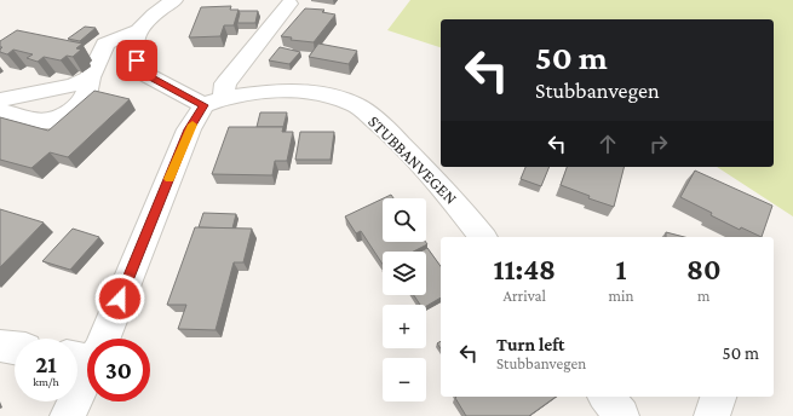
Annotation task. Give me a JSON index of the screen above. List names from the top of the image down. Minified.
{"streets":{"street":["STUBBANVEGEN"]},"page":{"turn":["50 m","Stubbanvegen"],"map_buttons":["+","−"],"eta":["11:48","Arrival","1","min","80","m"],"list":[{"name":"Turn left","note":"Stubbanvegen","value":"50 m"}],"speed":"21 km/h","limit":"30"}}
